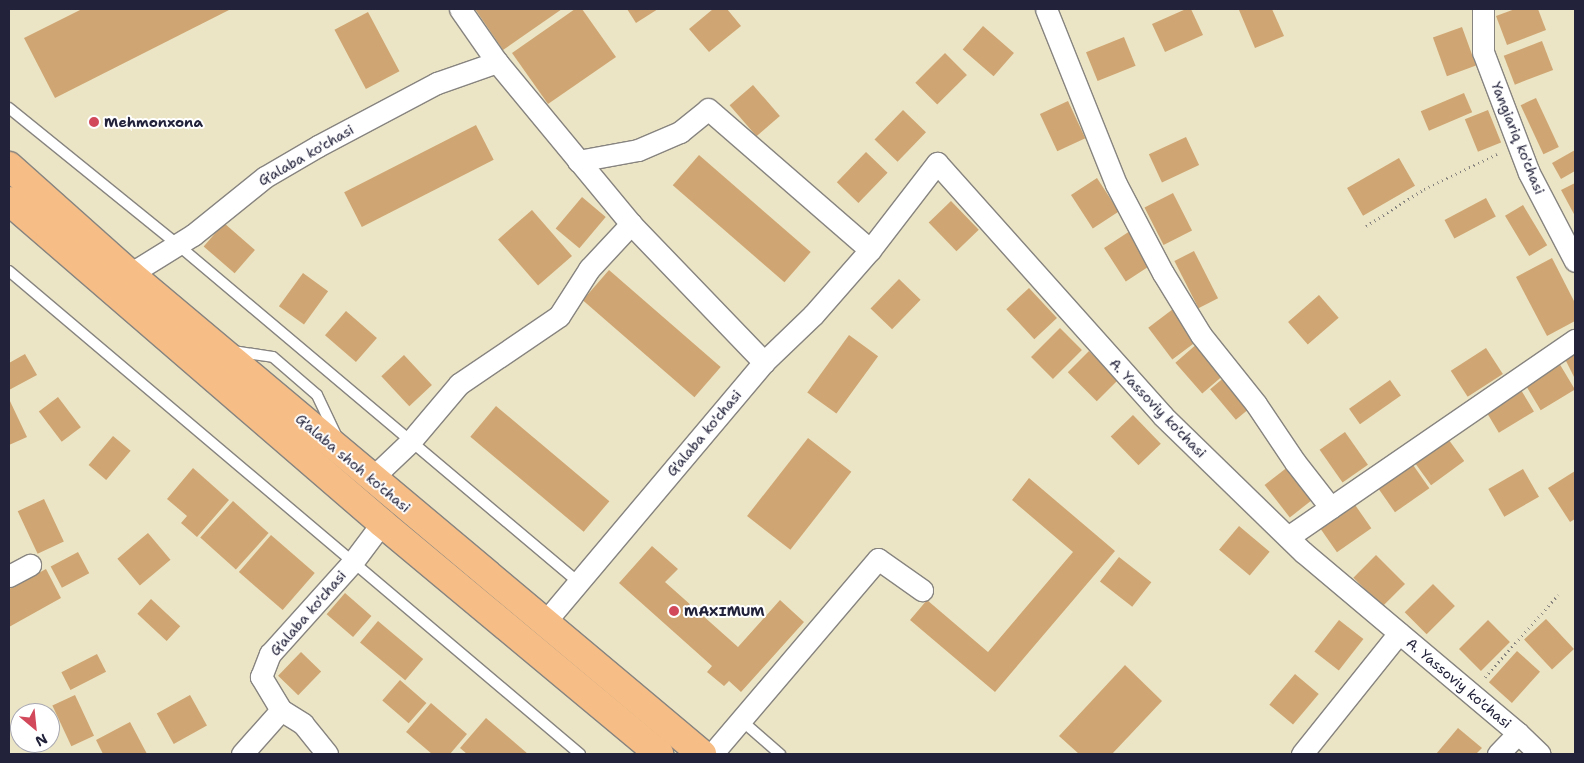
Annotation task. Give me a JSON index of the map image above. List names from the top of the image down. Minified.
{"streets":{"main road":["G'alaba shoh ko'chasi"],"street":["Yangiariq ko'chasi","G'alaba ko'chasi","A. Yassoviy ko'chasi"]},"crossings":[["G'alaba ko'chasi","A. Yassoviy ko'chasi"],["G'alaba ko'chasi","G'alaba shoh ko'chasi"]],"places":["Mehmonxona","MAXIMUM"],"north":"bottom right"}
